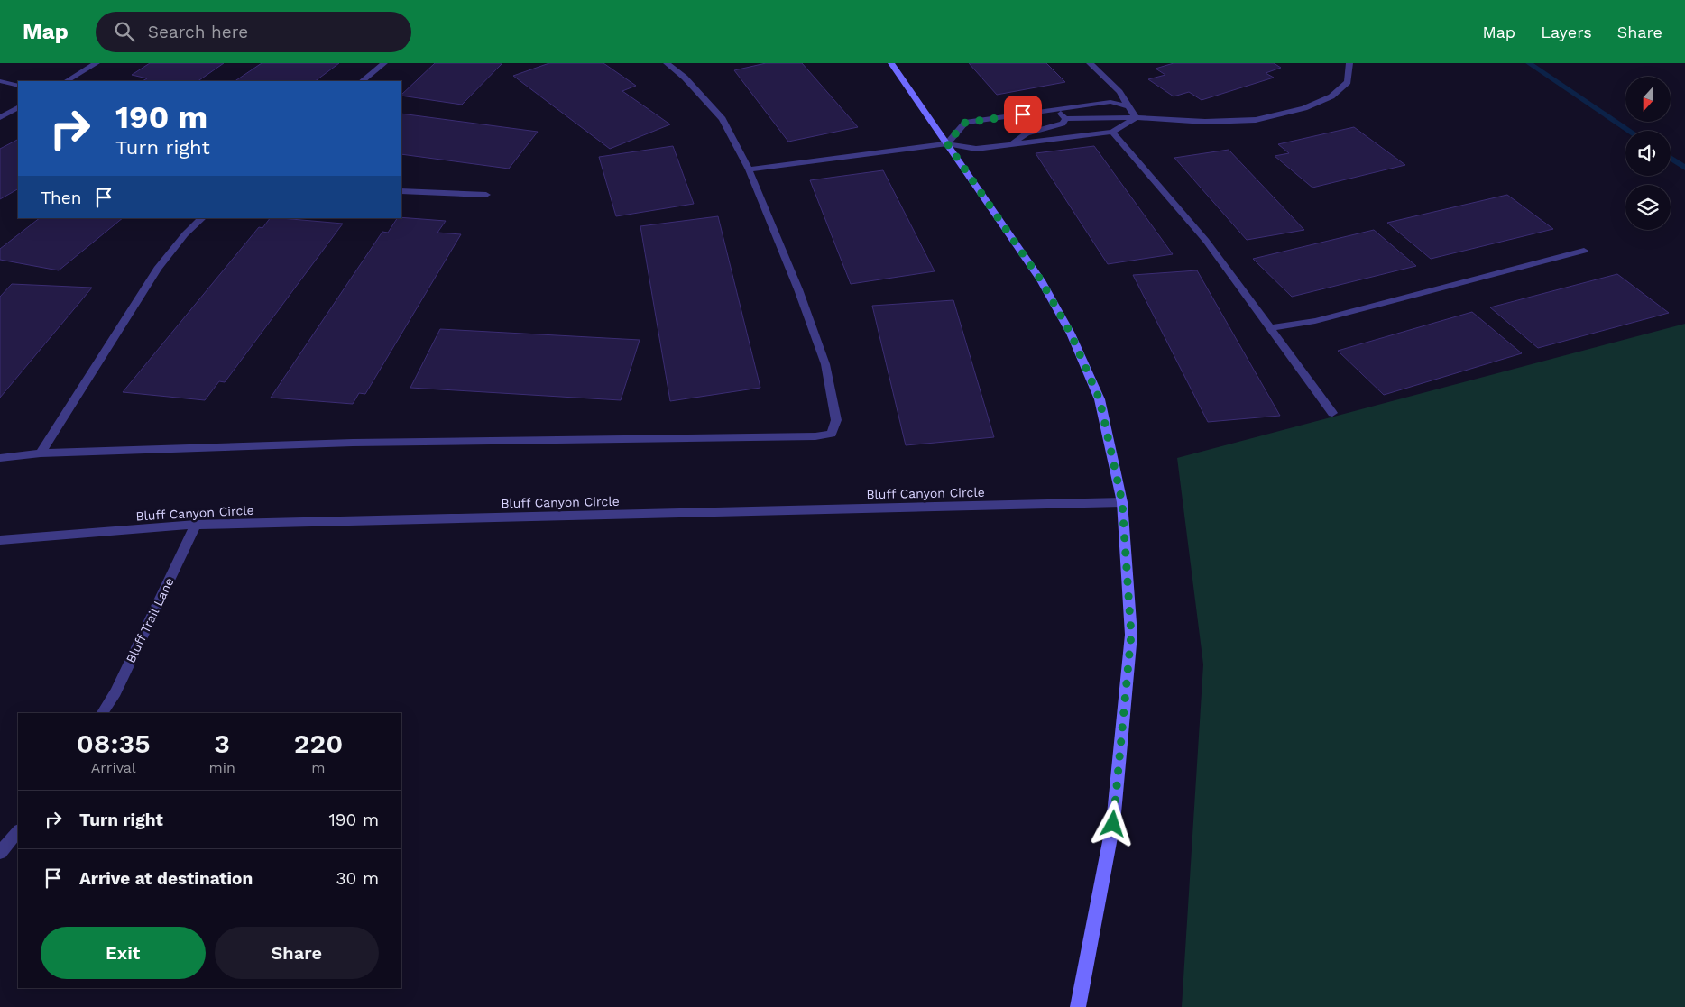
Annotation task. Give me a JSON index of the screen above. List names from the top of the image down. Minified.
{"streets":{"street":["Bluff Canyon Circle","Bluff Trail Lane"]},"crossings":[["Bluff Canyon Circle","Bluff Trail Lane"]],"north":"bottom","page":{"header":"Map","search":"Search here","nav":["Map","Layers","Share"],"turn":["190 m","Turn right"],"then":"Then","eta":["08:35","Arrival","3","min","220","m"],"list":[{"name":"Turn right","value":"190 m"},{"name":"Arrive at destination","value":"30 m"}],"buttons":["Exit","Share"]}}
